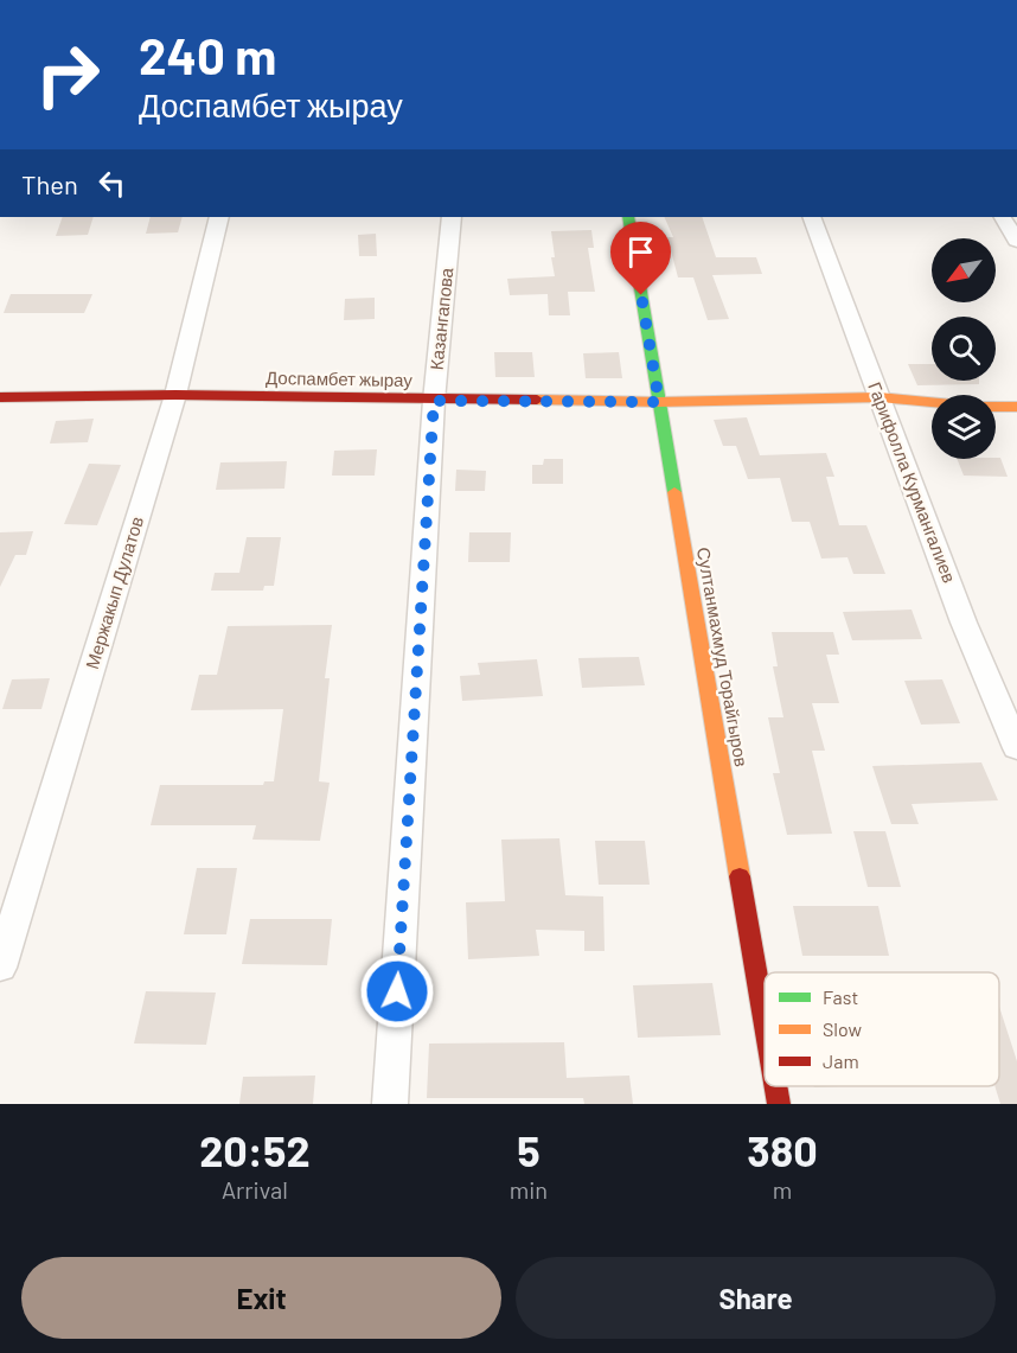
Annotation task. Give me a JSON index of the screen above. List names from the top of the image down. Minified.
{"streets":{"street":["Казангапова","Доспамбет жырау","Гарифолла Курмангалиев","Мержакып Дулатов","Султанмахмуд Торайгыров"]},"crossings":[["Казангапова","Доспамбет жырау"],["Доспамбет жырау","Гарифолла Курмангалиев"],["Доспамбет жырау","Мержакып Дулатов"],["Доспамбет жырау","Султанмахмуд Торайгыров"]],"legend":["Fast","Slow","Jam"],"north":"bottom left","page":{"turn":["240 m","Доспамбет жырау"],"then":"Then","eta":["20:52","Arrival","5","min","380","m"],"buttons":["Exit","Share"]}}
